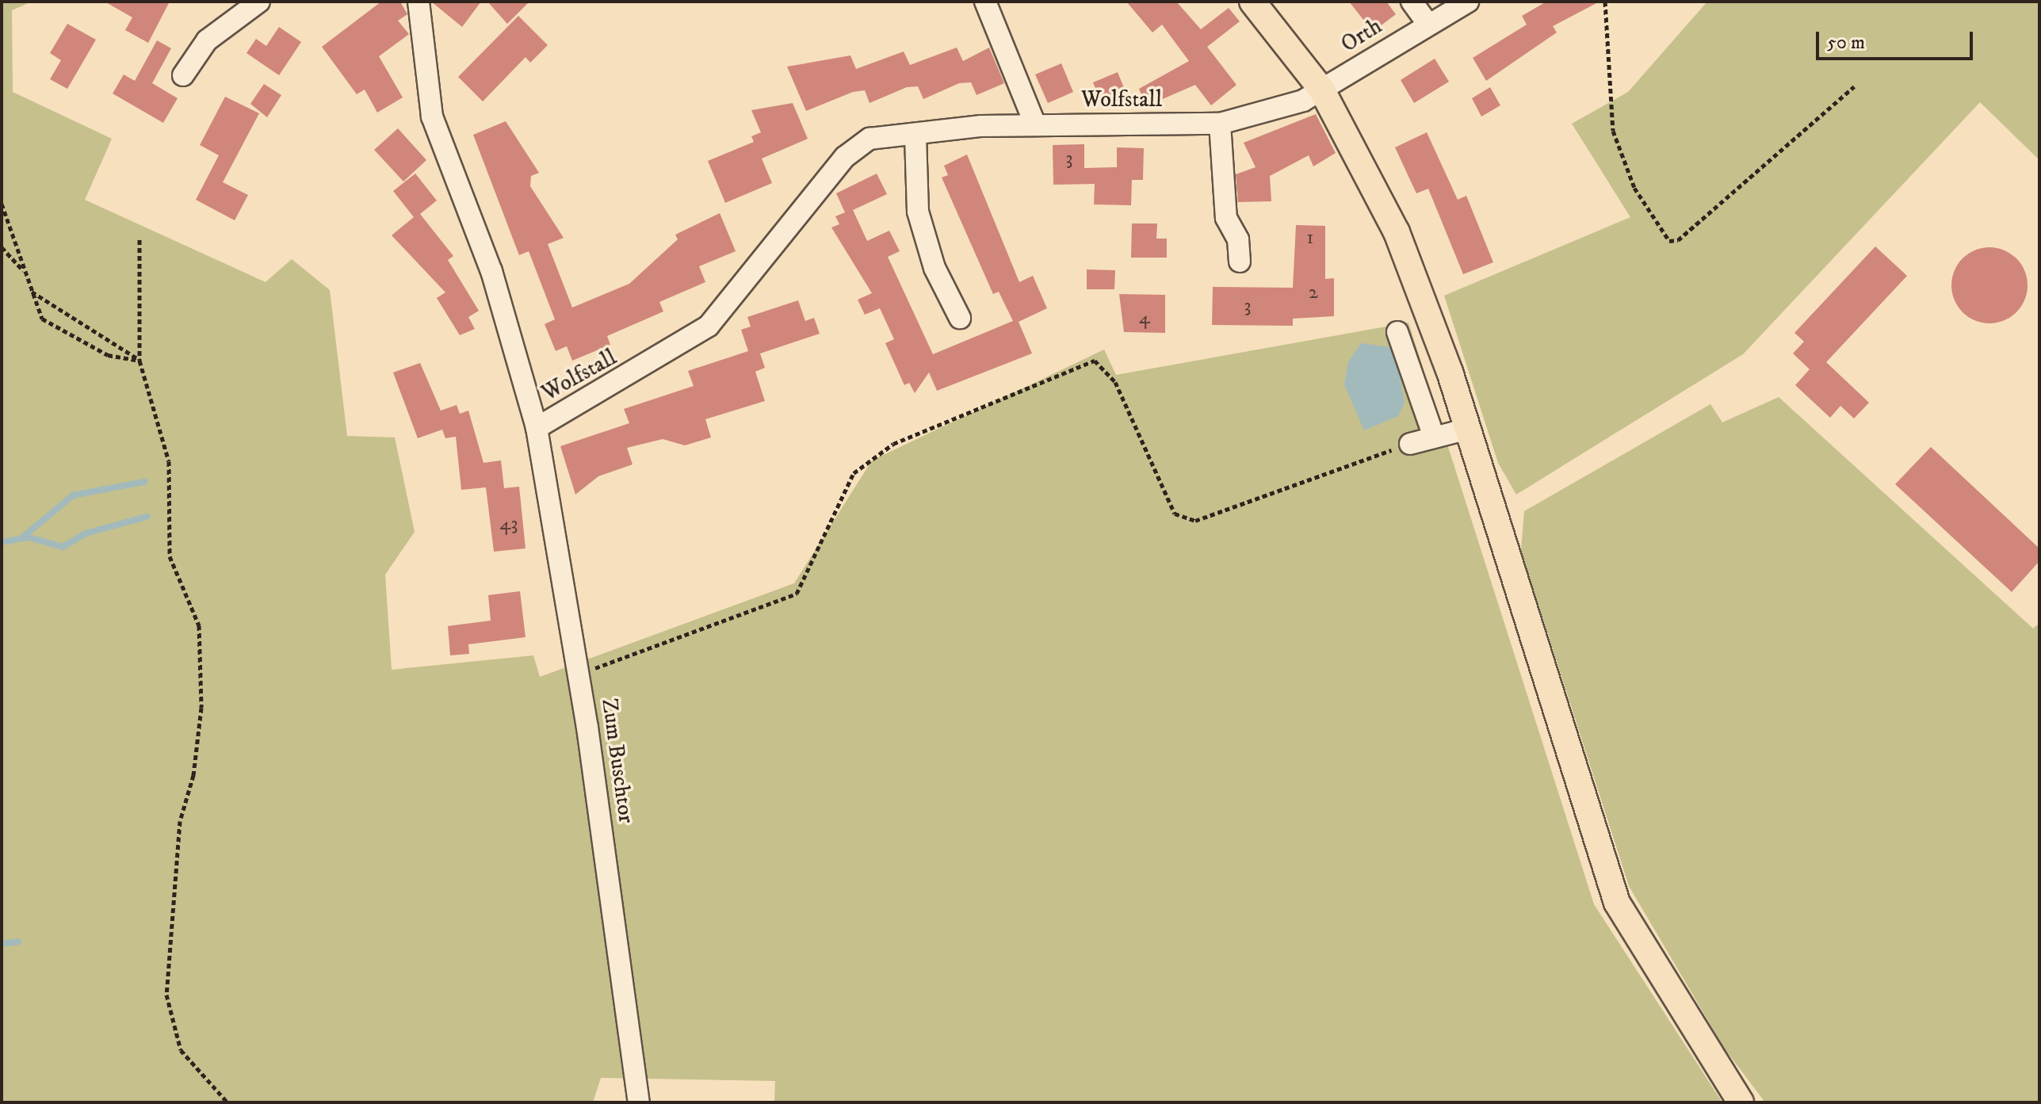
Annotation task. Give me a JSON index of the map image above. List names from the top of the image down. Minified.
{"streets":{"street":["Orth","Wolfstall","Zum Buschtor"]},"crossings":[["Orth","Wolfstall"],["Wolfstall","Zum Buschtor"]],"house_numbers":["3","1","2","3","4","43"],"scale_bar":"50 m"}
